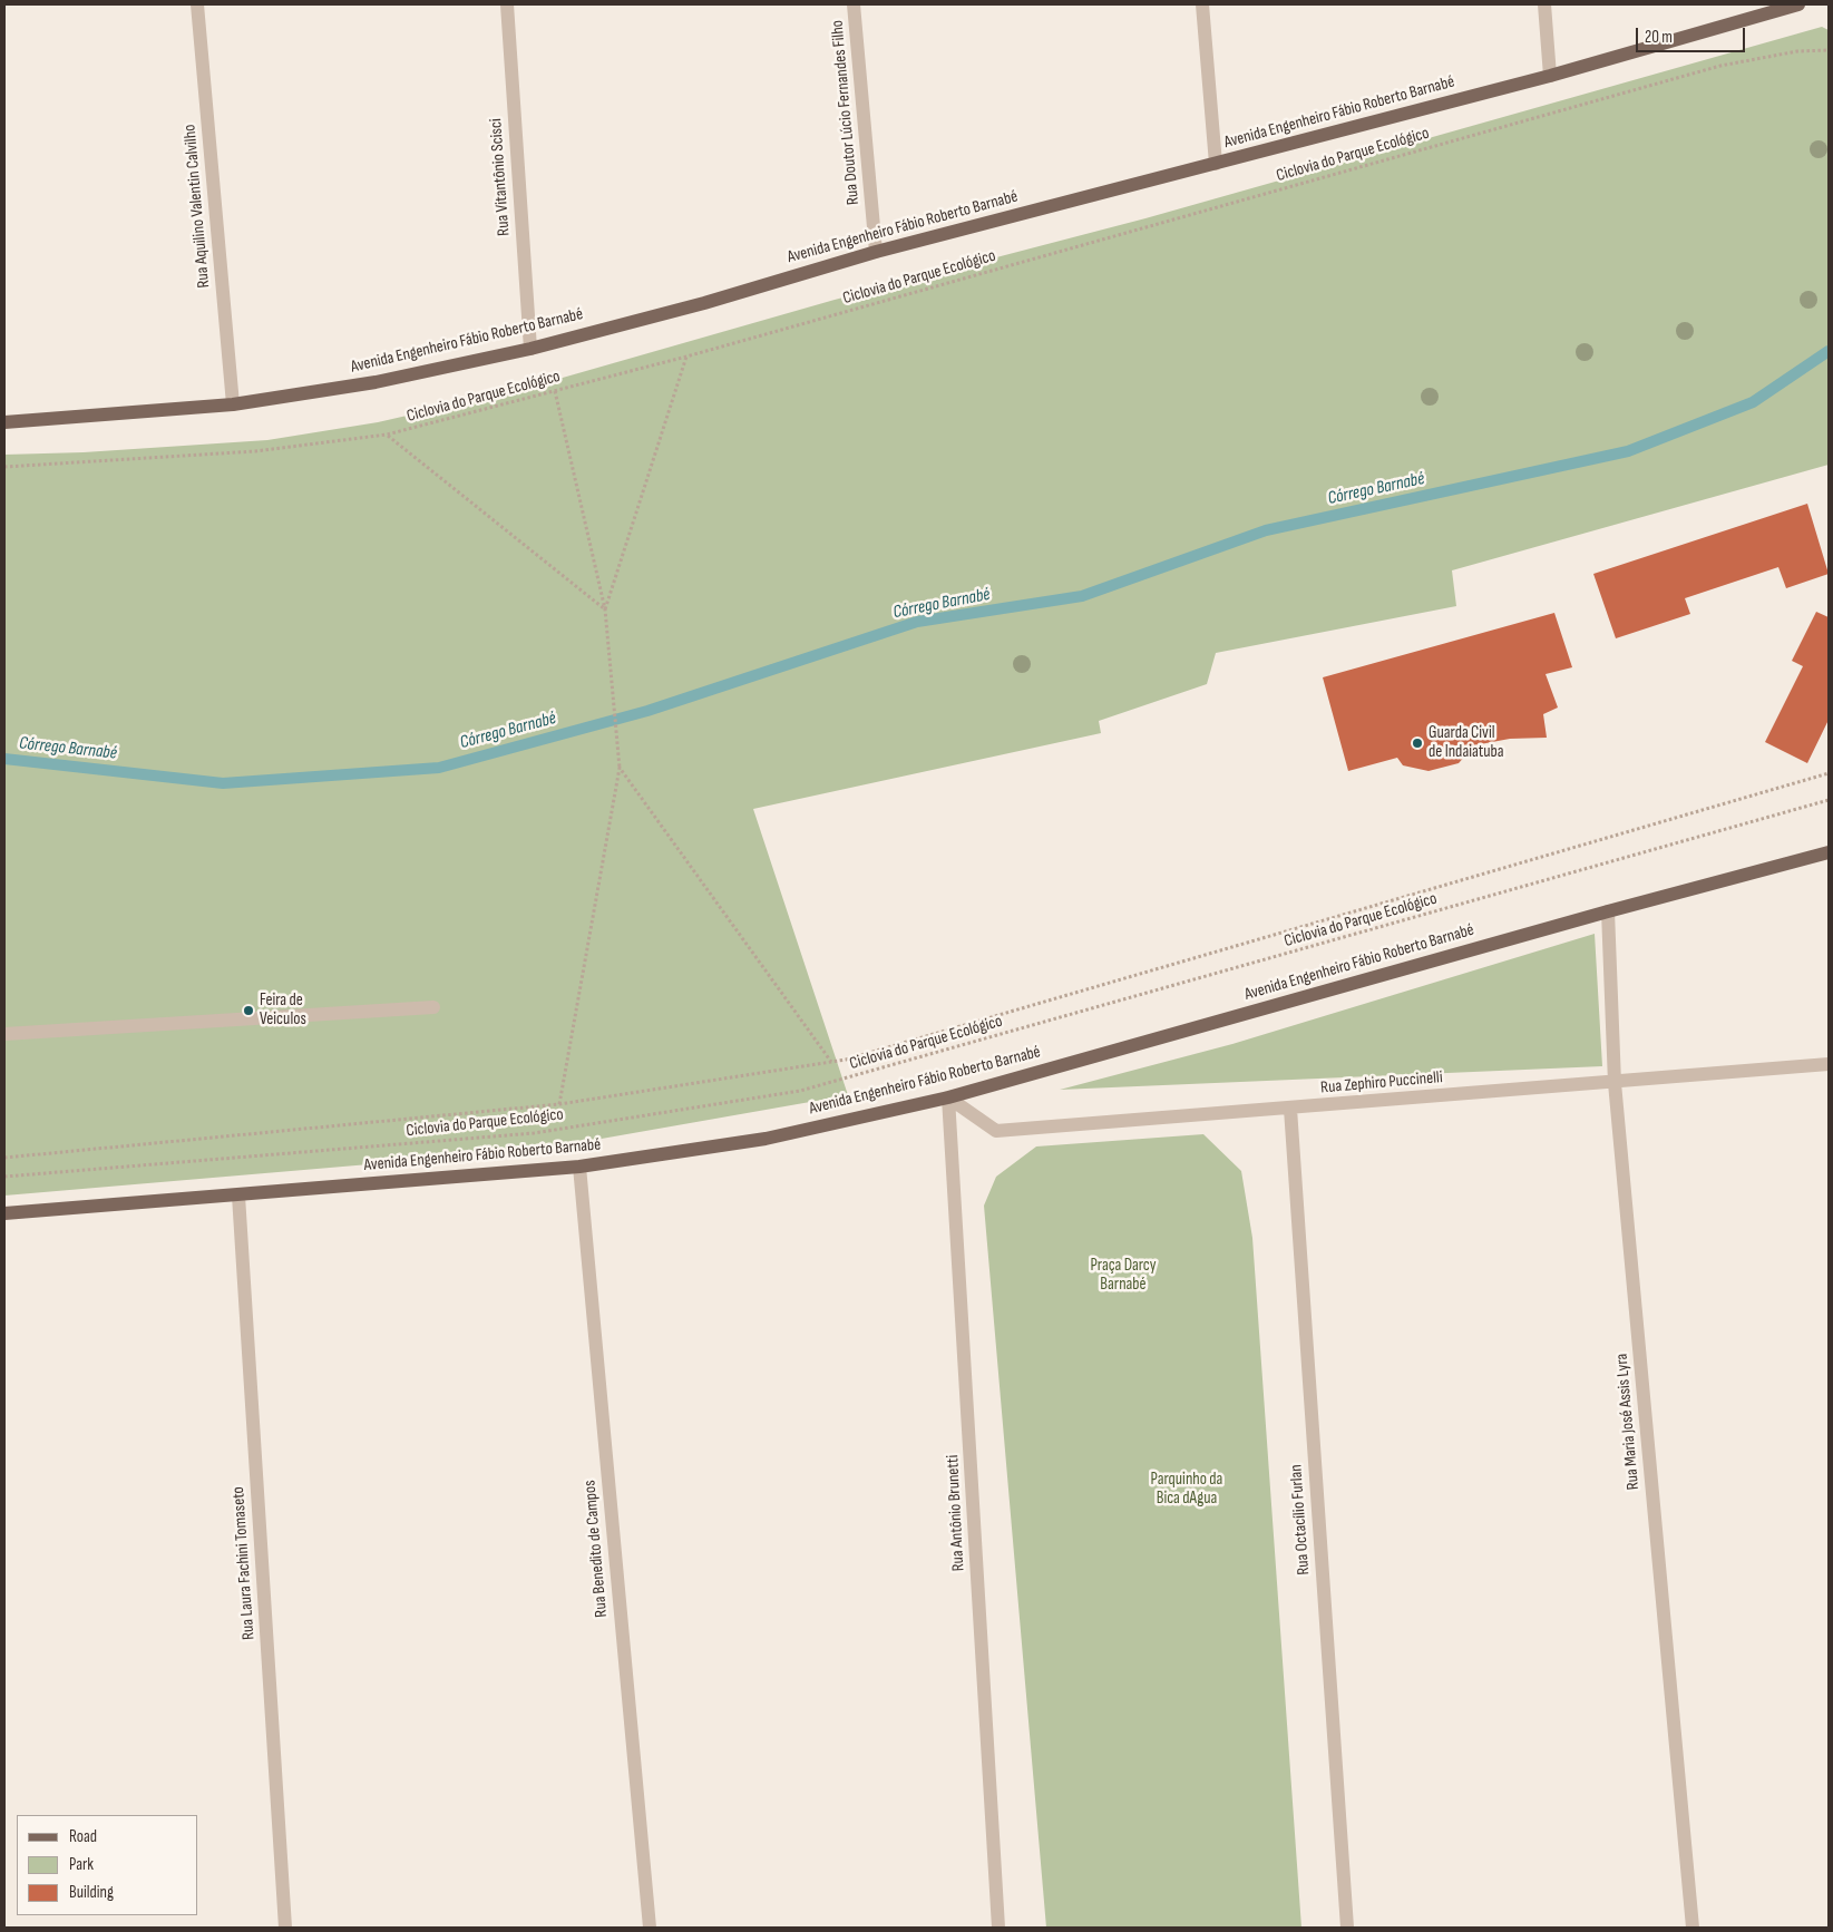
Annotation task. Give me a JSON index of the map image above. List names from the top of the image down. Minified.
{"streets":{"main road":["Avenida Engenheiro Fábio Roberto Barnabé"],"street":["Rua Doutor Lúcio Fernandes Filho","Rua Vitantônio Scisci","Rua Aquilino Valentin Calvilho","Rua Zephiro Puccinelli","Rua Maria José Assis Lyra","Rua Antônio Brunetti","Rua Octacílio Furlan","Rua Benedito de Campos","Rua Laura Fachini Tomaseto"],"path":["Ciclovia do Parque Ecológico"]},"crossings":[["Rua Doutor Lúcio Fernandes Filho","Avenida Engenheiro Fábio Roberto Barnabé"],["Avenida Engenheiro Fábio Roberto Barnabé","Rua Vitantônio Scisci"],["Avenida Engenheiro Fábio Roberto Barnabé","Rua Aquilino Valentin Calvilho"],["Avenida Engenheiro Fábio Roberto Barnabé","Rua Zephiro Puccinelli"],["Avenida Engenheiro Fábio Roberto Barnabé","Rua Maria José Assis Lyra"],["Avenida Engenheiro Fábio Roberto Barnabé","Rua Antônio Brunetti"],["Avenida Engenheiro Fábio Roberto Barnabé","Rua Benedito de Campos"],["Avenida Engenheiro Fábio Roberto Barnabé","Rua Laura Fachini Tomaseto"],["Rua Zephiro Puccinelli","Rua Maria José Assis Lyra"],["Rua Zephiro Puccinelli","Rua Antônio Brunetti"],["Rua Zephiro Puccinelli","Rua Octacílio Furlan"]],"water":["Córrego Barnabé"],"parks":["Praça Darcy Barnabé","Parquinho da Bica dAgua"],"places":["Guarda Civil de Indaiatuba","Feira de Veiculos"],"legend":["Road","Park","Building"],"scale_bar":"20 m"}
